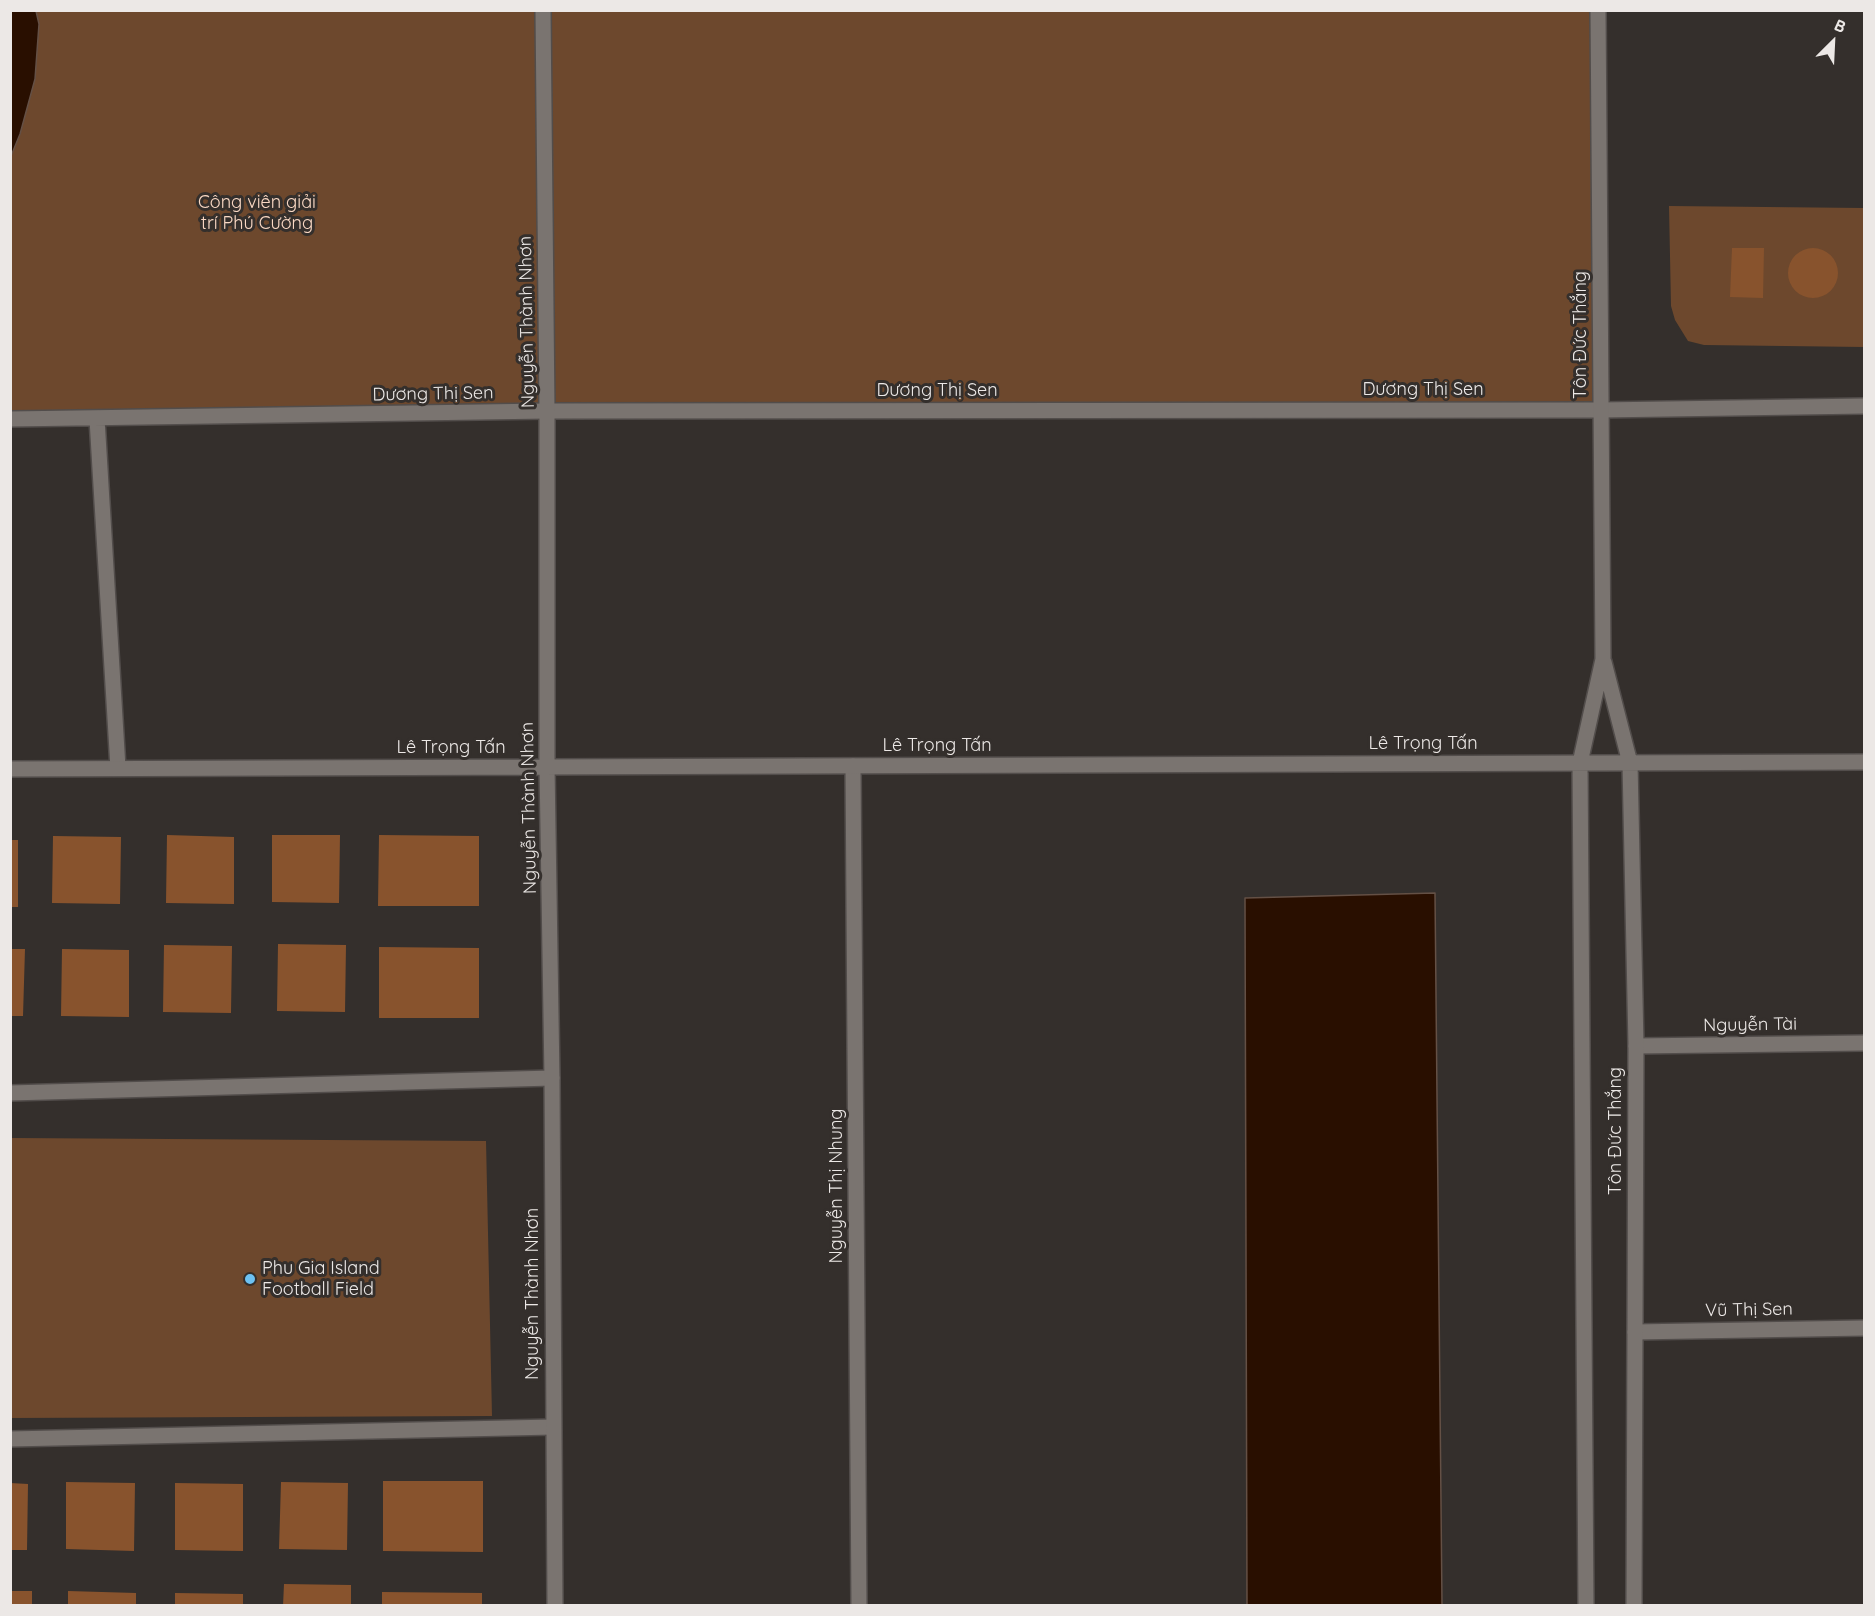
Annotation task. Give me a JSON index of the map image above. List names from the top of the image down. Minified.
{"streets":{"street":["Nguyễn Thành Nhơn","Tôn Đức Thắng","Dương Thị Sen","Lê Trọng Tấn","Nguyễn Tài","Nguyễn Thị Nhung","Vũ Thị Sen"]},"crossings":[["Nguyễn Thành Nhơn","Dương Thị Sen"],["Nguyễn Thành Nhơn","Lê Trọng Tấn"],["Tôn Đức Thắng","Dương Thị Sen"],["Tôn Đức Thắng","Lê Trọng Tấn"],["Tôn Đức Thắng","Nguyễn Tài"],["Tôn Đức Thắng","Vũ Thị Sen"],["Lê Trọng Tấn","Nguyễn Thị Nhung"]],"parks":["Công viên giải trí Phú Cường"],"places":["Phu Gia Island Football Field"],"north":"top right"}
